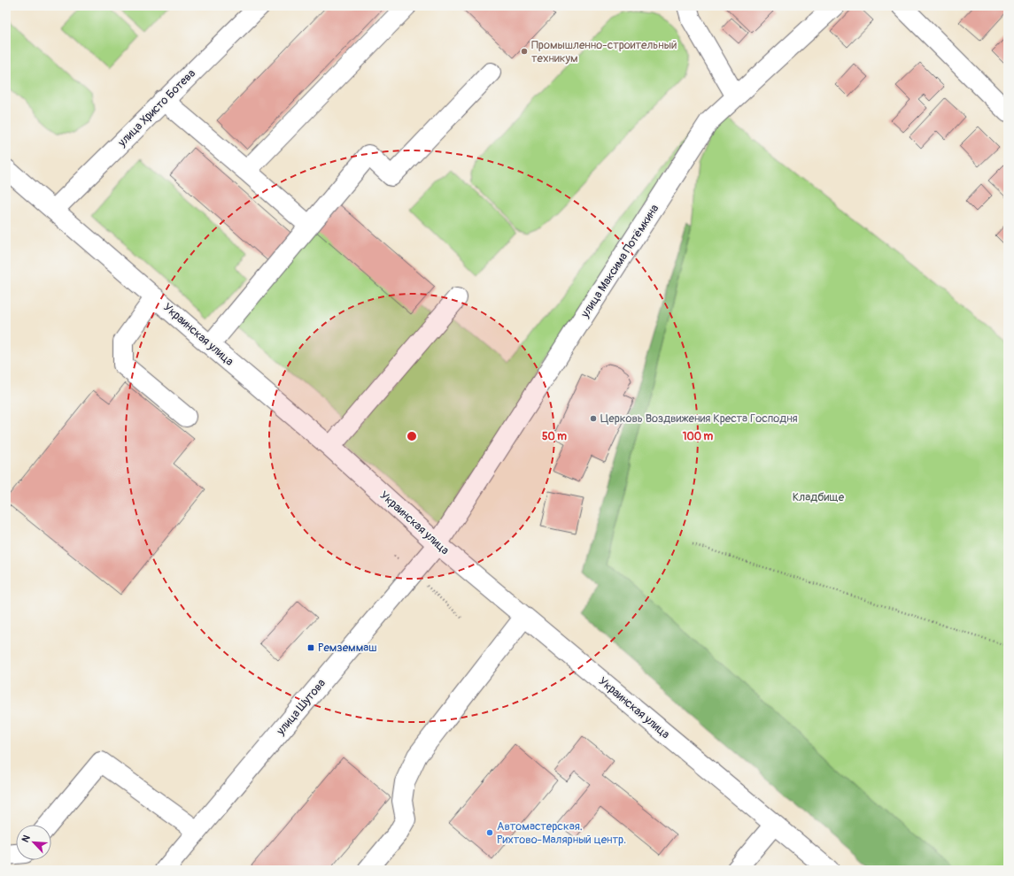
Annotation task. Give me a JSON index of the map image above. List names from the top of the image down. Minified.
{"streets":{"street":["улица Христо Ботева","улица Максима Потёмкина","Украинская улица","улица Шутова"]},"crossings":[["улица Христо Ботева","Украинская улица"],["улица Максима Потёмкина","Украинская улица"],["улица Максима Потёмкина","улица Шутова"],["Украинская улица","улица Шутова"]],"parks":["Кладбище"],"places":{"other":["Промышленно-строительный техникум","Церковь Воздвижения Креста Господня","Автомастерская. Рихтово-Малярный центр."],"transit":["Ремземмаш"]},"north":"top left","rings":["50 m","100 m"]}
